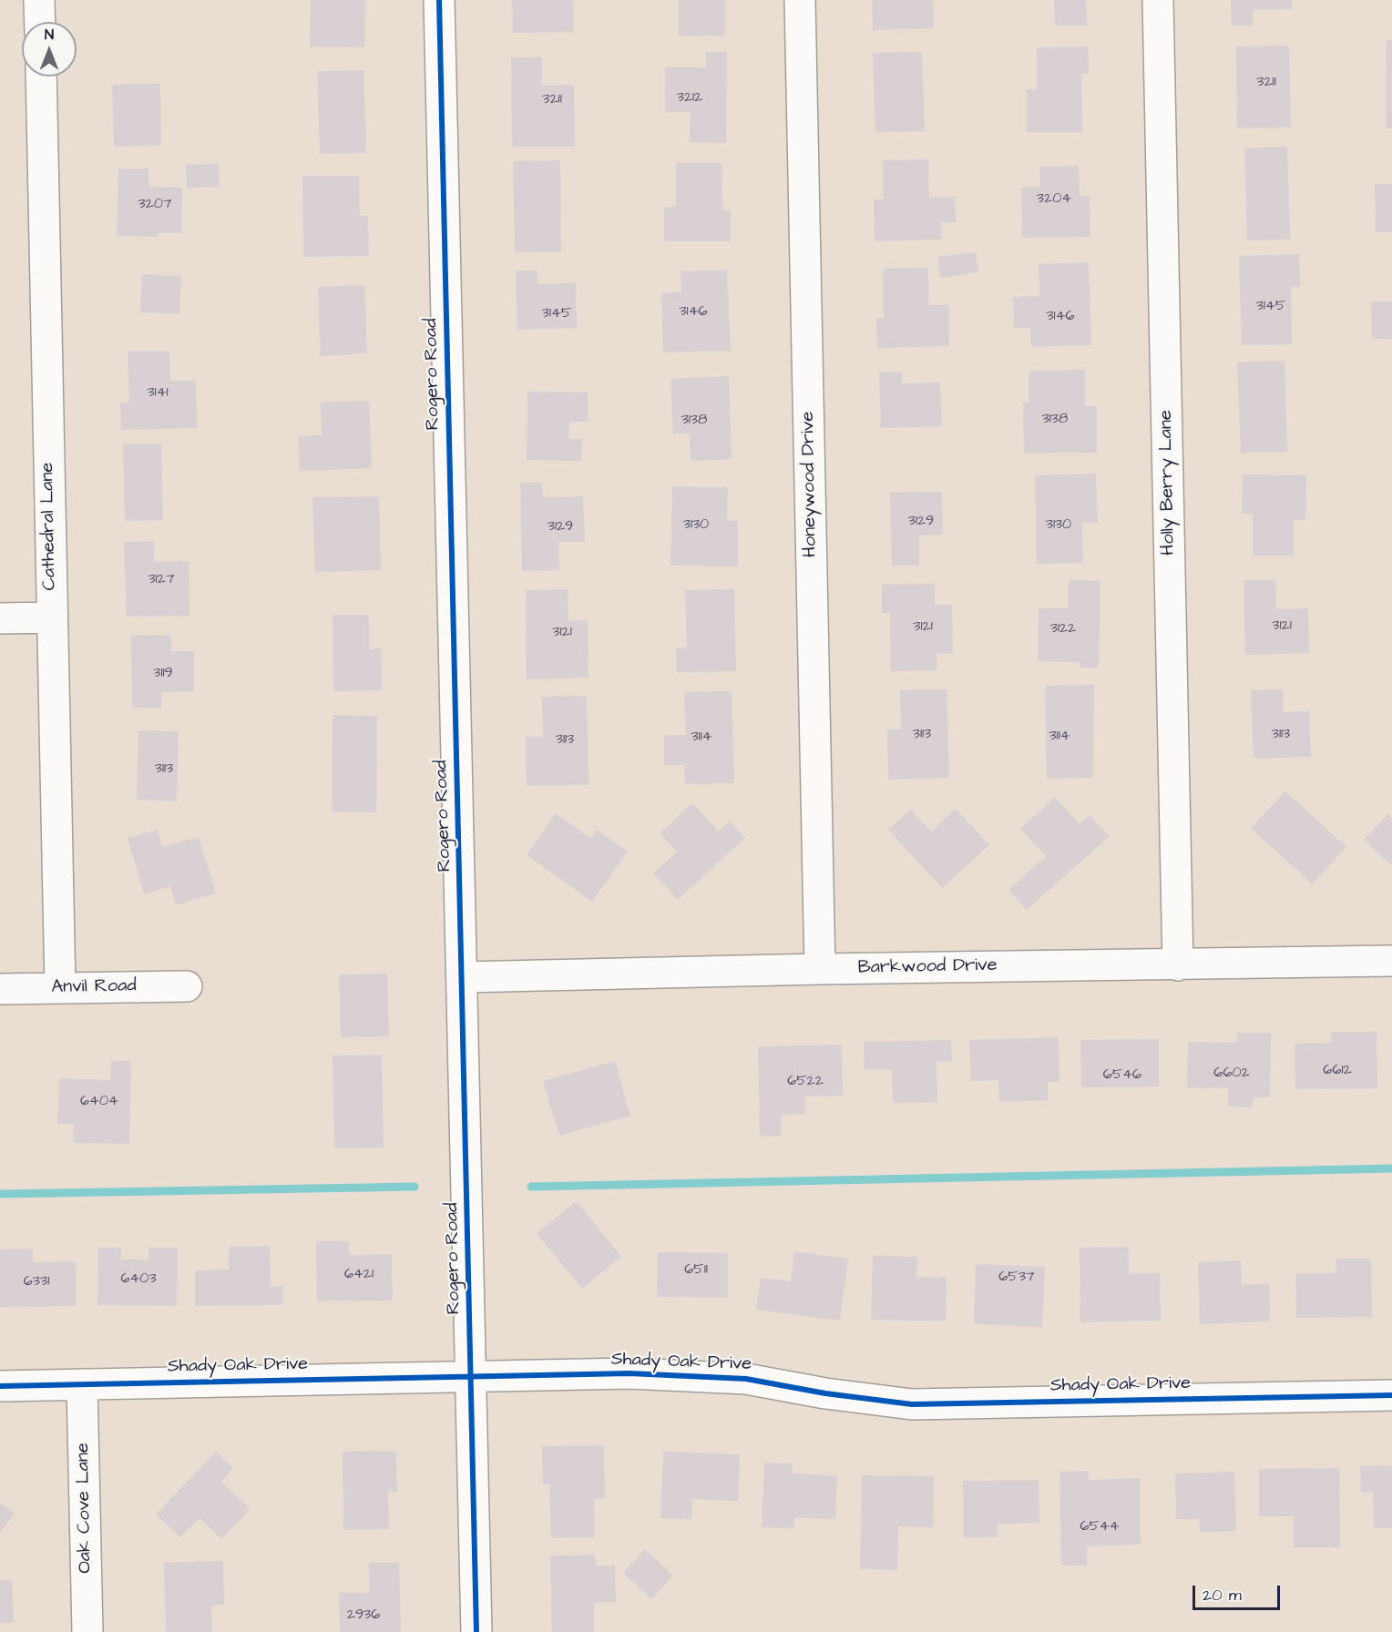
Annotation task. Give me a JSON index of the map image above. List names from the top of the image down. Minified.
{"streets":{"street":["Rogero Road","Holly Berry Lane","Honeywood Drive","Cathedral Lane","Barkwood Drive","Anvil Road","Shady Oak Drive","Oak Cove Lane"]},"crossings":[["Rogero Road","Barkwood Drive"],["Rogero Road","Shady Oak Drive"],["Holly Berry Lane","Barkwood Drive"],["Honeywood Drive","Barkwood Drive"],["Cathedral Lane","Anvil Road"],["Shady Oak Drive","Oak Cove Lane"]],"house_numbers":["3211","3212","3211","3204","3207","3145","3146","3145","3146","3141","3138","3138","3129","3130","3130","3129","3127","3121","3121","3122","3121","3119","3113","3113","3114","3114","3113","3113","6612","6602","6546","6522","6404","6511","6421","6537","6403","6331","6544","2936"],"scale_bar":"20 m","north":"top"}
